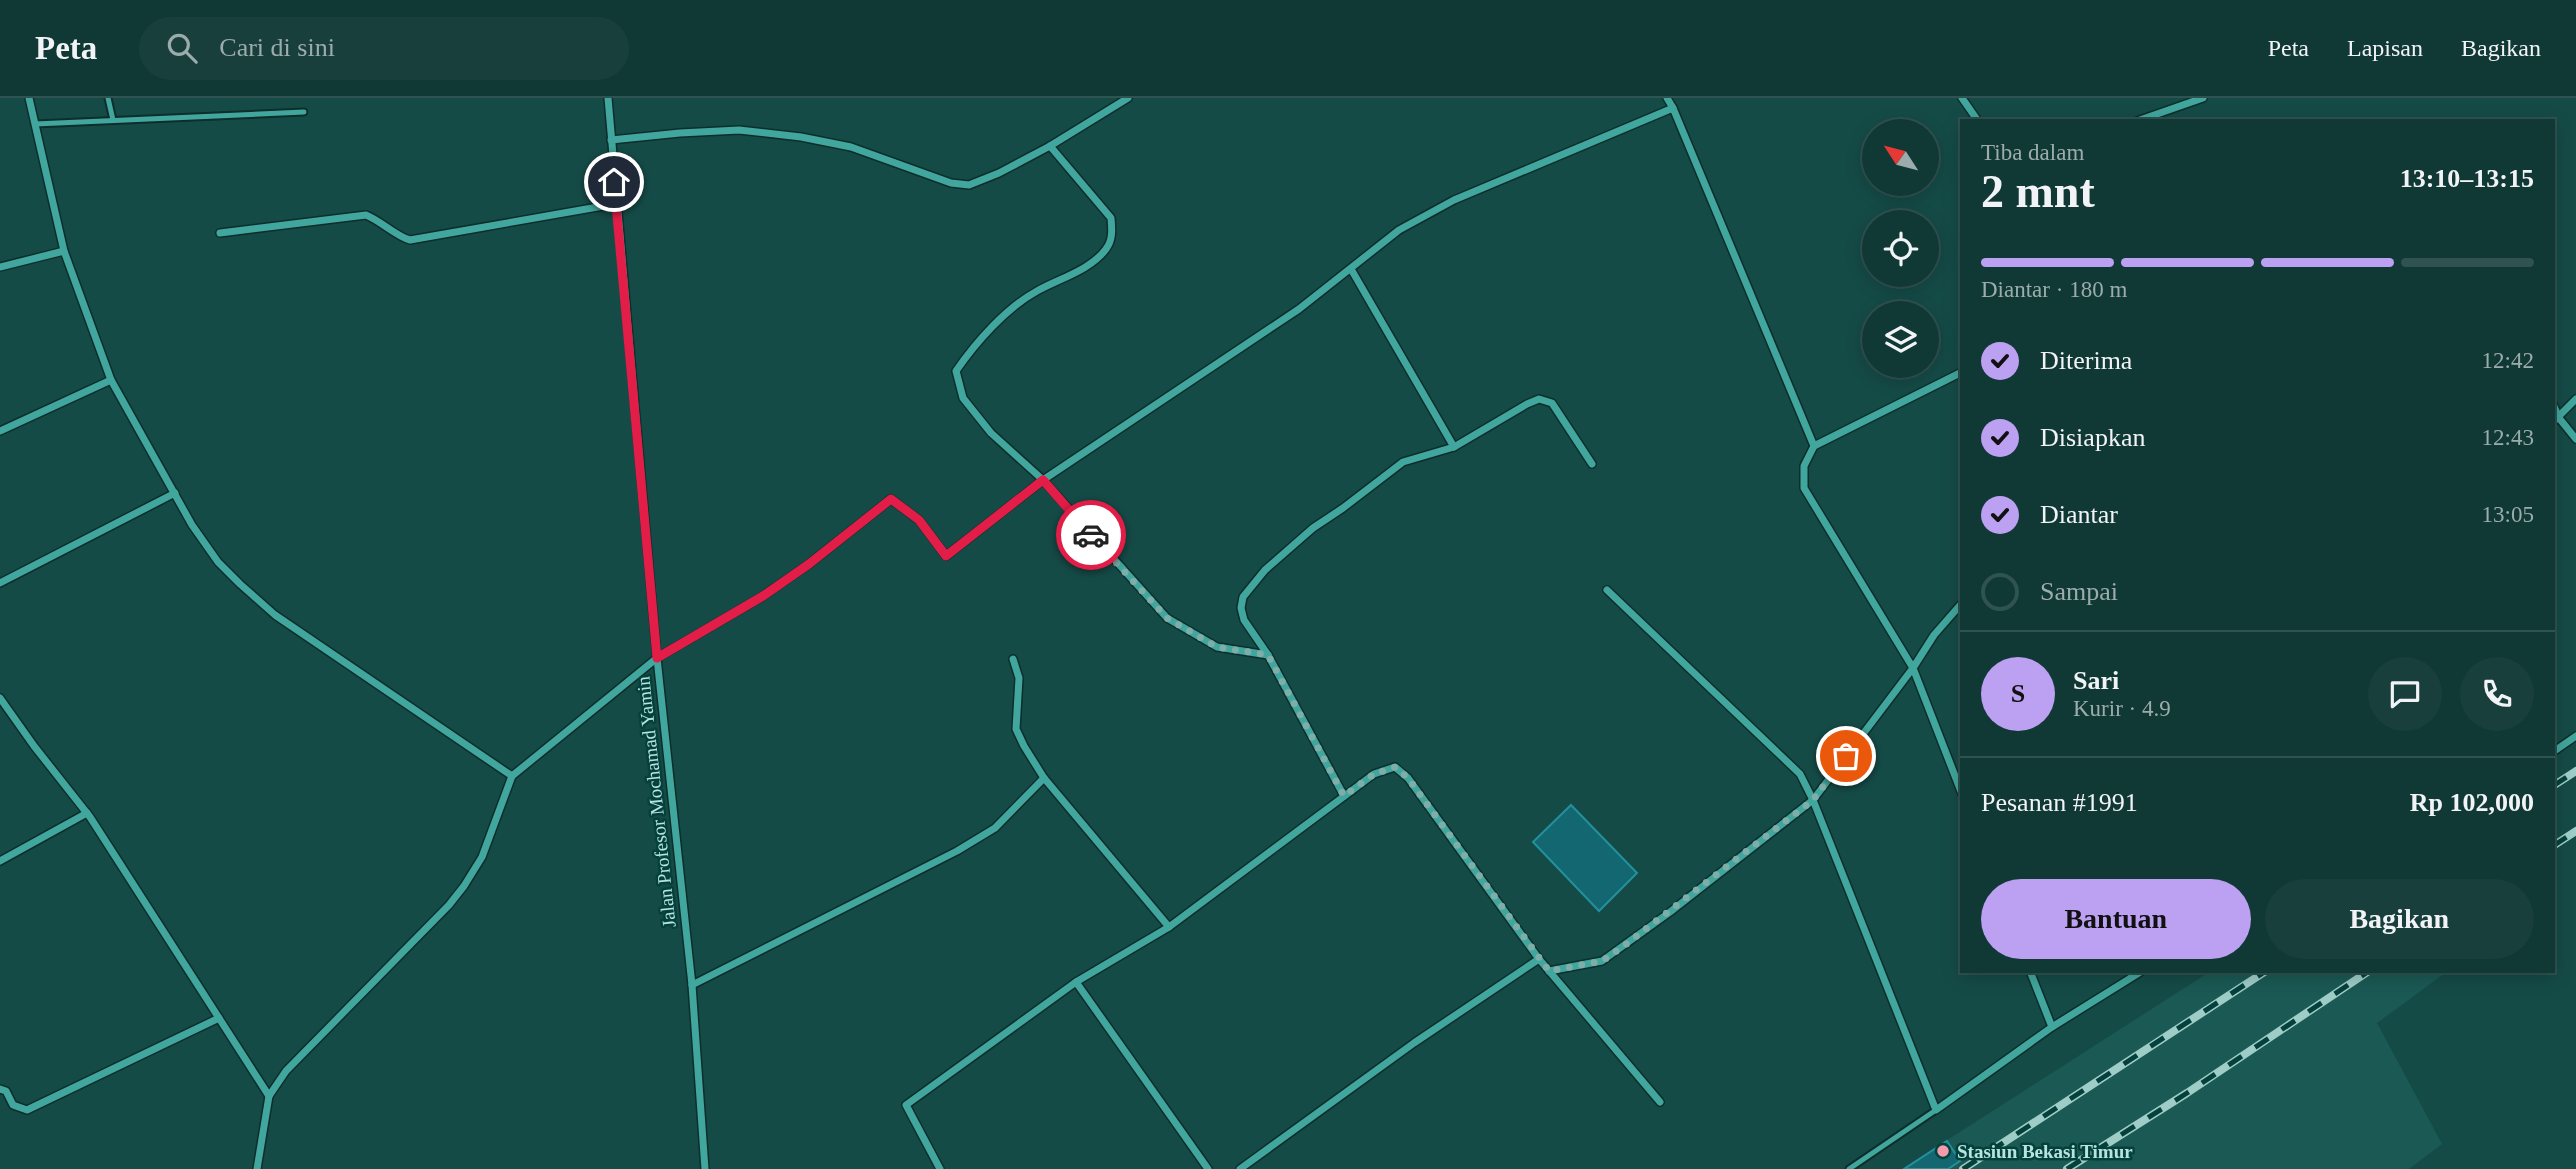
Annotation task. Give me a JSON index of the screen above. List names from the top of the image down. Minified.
{"streets":{"street":["Jalan Profesor Mochamad Yamin"]},"places":["Stasiun Bekasi Timur"],"north":"top left","page":{"header":"Peta","search":"Cari di sini","nav":["Peta","Lapisan","Bagikan"],"heading":["2 mnt","Tiba dalam","13:10–13:15"],"panel":["Sari","Kurir · 4.9","Pesanan #1991","Rp 102,000"],"bar":"Diantar · 180 m","list":[["Diterima","12:42"],["Disiapkan","12:43"],["Diantar","13:05"],"Sampai"],"round":"S","buttons":["Bantuan","Bagikan"]}}
